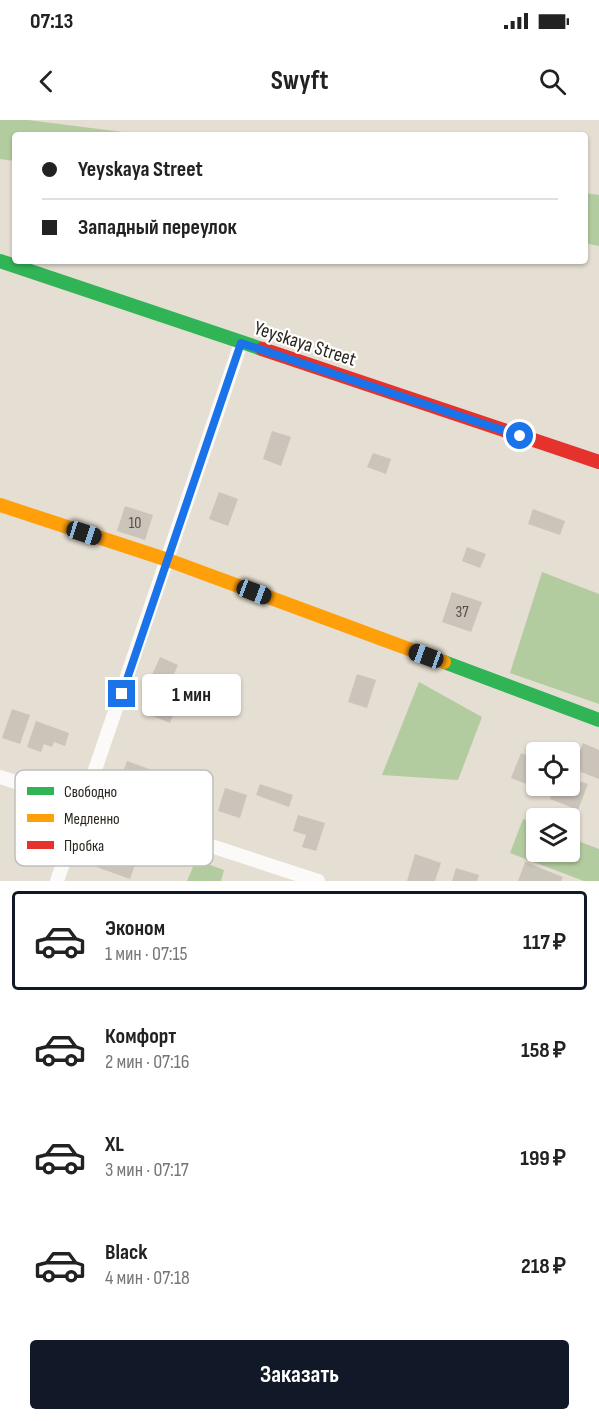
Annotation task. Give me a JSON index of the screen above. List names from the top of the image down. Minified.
{"streets":{"street":["Yeyskaya Street"]},"house_numbers":["10","37"],"legend":["Свободно","Медленно","Пробка"],"page":{"status":"07:13","header":"Swyft","banner":["Yeyskaya Street","Западный переулок"],"bubble":"1 мин","list":[{"name":"Эконом","note":"1 мин · 07:15","value":"117 ₽"},{"name":"Комфорт","note":"2 мин · 07:16","value":"158 ₽"},{"name":"XL","note":"3 мин · 07:17","value":"199 ₽"},{"name":"Black","note":"4 мин · 07:18","value":"218 ₽"}],"buttons":"Заказать"}}
